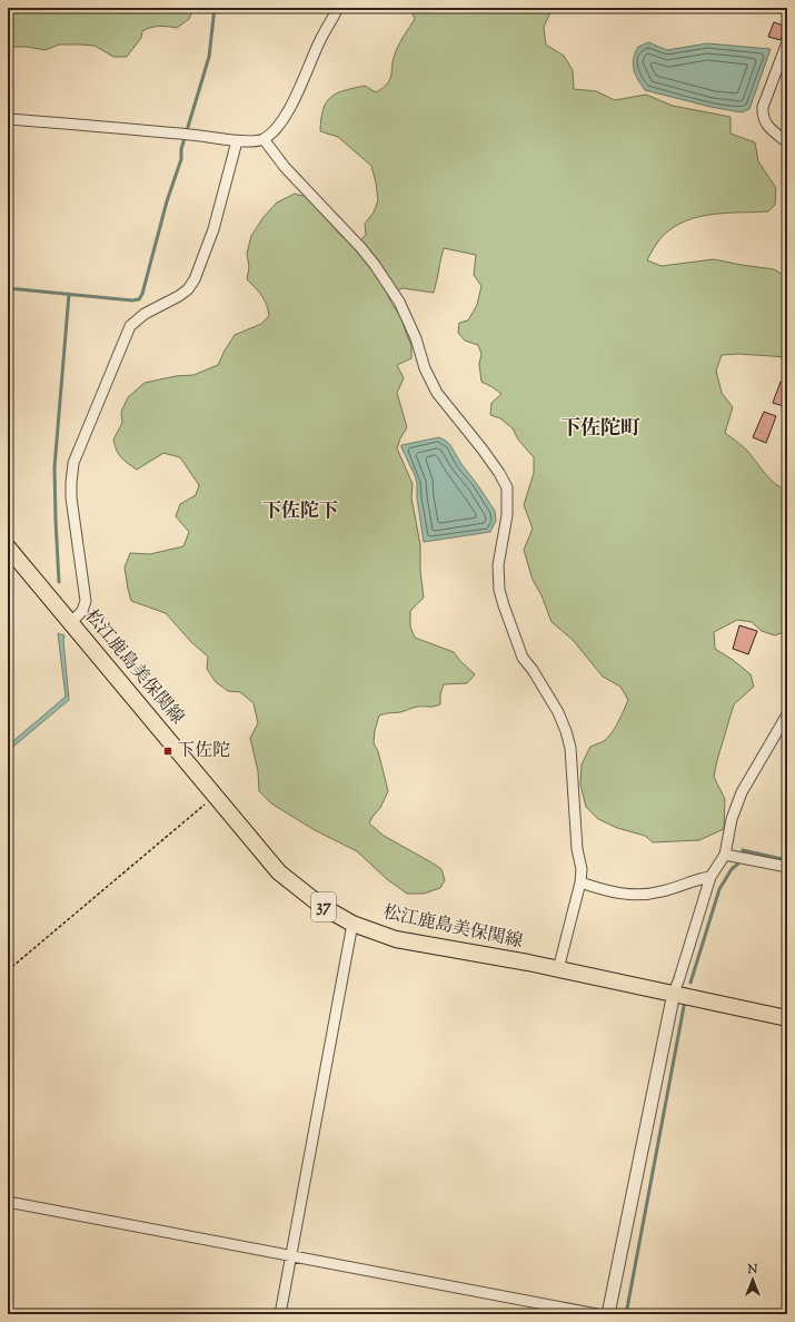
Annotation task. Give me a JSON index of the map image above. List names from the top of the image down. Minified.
{"streets":{"main road":["松江鹿島美保関線","37"]},"districts":["下佐陀町","下佐陀下"],"places":{"transit":["下佐陀"]},"north":"top"}
